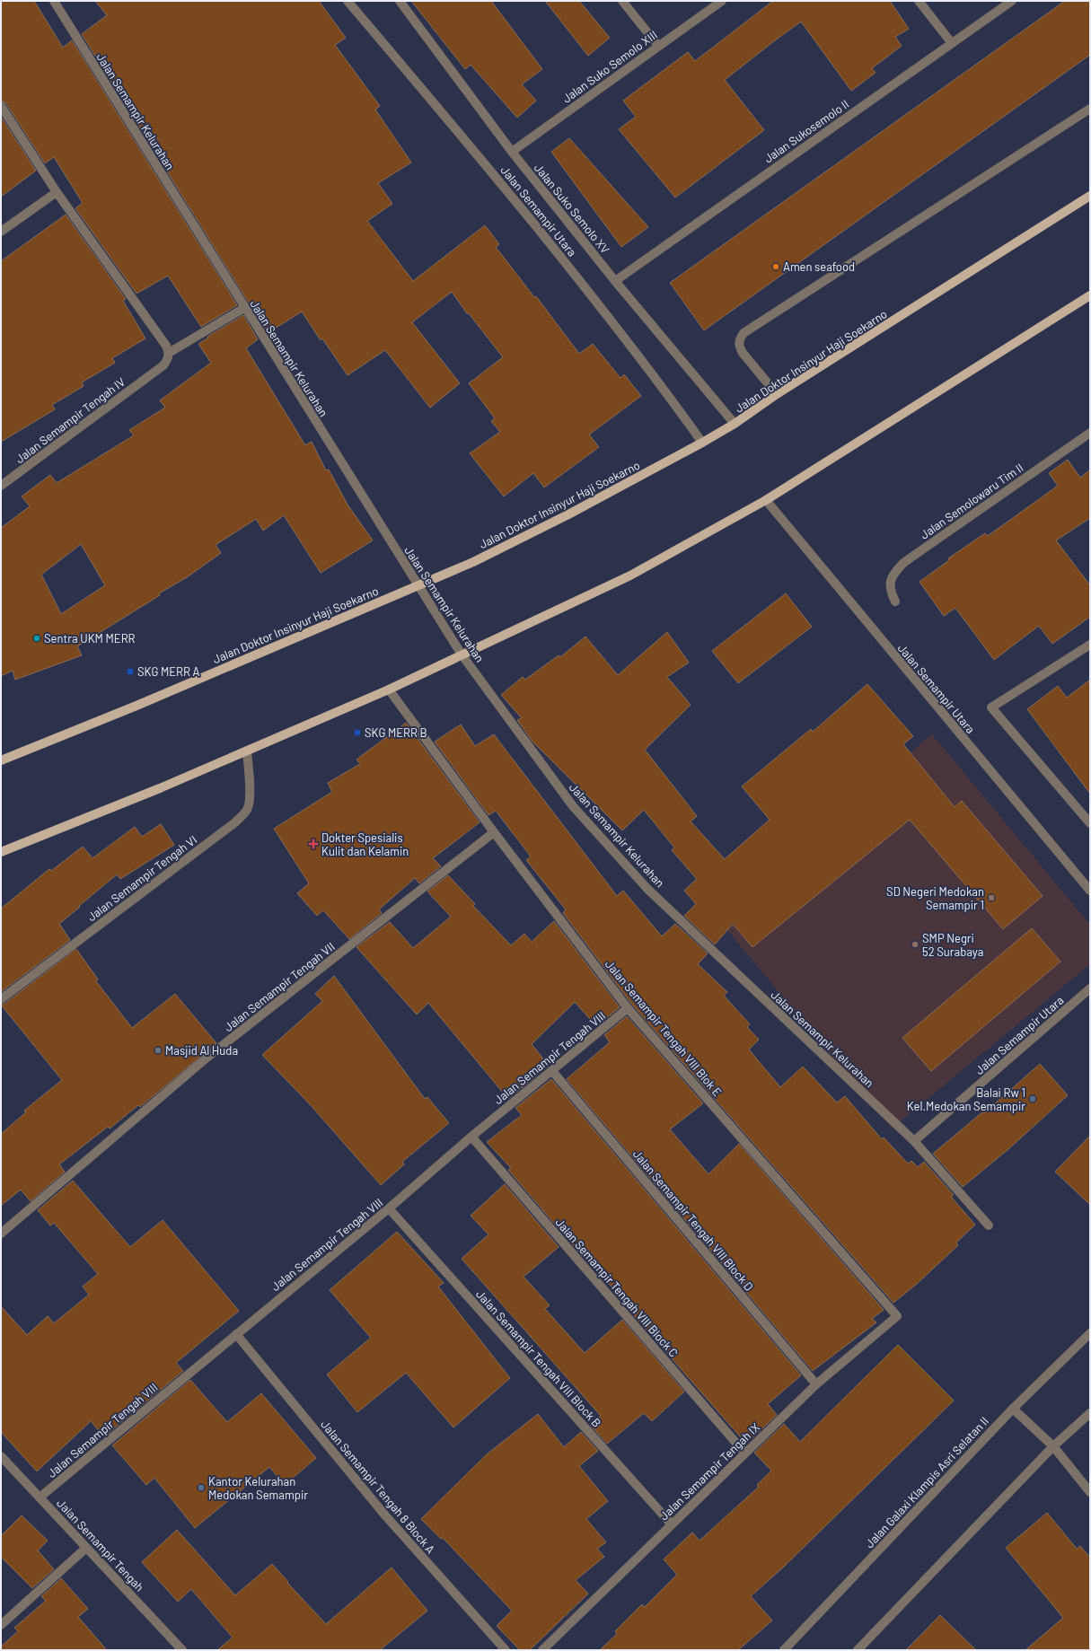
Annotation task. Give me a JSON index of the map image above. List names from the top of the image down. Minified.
{"streets":{"main road":["Jalan Doktor Insinyur Haji Soekarno"],"street":["Jalan Suko Semolo XIII","Jalan Semampir Kelurahan","Jalan Sukosemolo II","Jalan Suko Semolo XV","Jalan Semampir Utara","Jalan Semampir Tengah IV","Jalan Semolowaru Tim II","Jalan Semampir Tengah VI","Jalan Semampir Tengah VII","Jalan Semampir Tengah VIII Blok E","Jalan Semampir Tengah VIII","Jalan Semampir Tengah VIII Block D","Jalan Semampir Tengah VIII Block C","Jalan Semampir Tengah VIII Block B","Jalan Semampir Tengah IX","Jalan Galaxi Klampis Asri Selatan II","Jalan Semampir Tengah 8 Block A","Jalan Semampir Tengah"]},"crossings":[["Jalan Suko Semolo XIII","Jalan Suko Semolo XV"],["Jalan Semampir Kelurahan","Jalan Semampir Utara"],["Jalan Semampir Kelurahan","Jalan Doktor Insinyur Haji Soekarno"],["Jalan Sukosemolo II","Jalan Suko Semolo XV"],["Jalan Suko Semolo XV","Jalan Doktor Insinyur Haji Soekarno"],["Jalan Semampir Utara","Jalan Doktor Insinyur Haji Soekarno"],["Jalan Semampir Tengah VII","Jalan Semampir Tengah VIII Blok E"],["Jalan Semampir Tengah VIII Blok E","Jalan Semampir Tengah VIII"],["Jalan Semampir Tengah VIII Blok E","Jalan Semampir Tengah IX"],["Jalan Semampir Tengah VIII","Jalan Semampir Tengah VIII Block D"],["Jalan Semampir Tengah VIII","Jalan Semampir Tengah VIII Block C"],["Jalan Semampir Tengah VIII","Jalan Semampir Tengah VIII Block B"],["Jalan Semampir Tengah VIII","Jalan Semampir Tengah 8 Block A"],["Jalan Semampir Tengah VIII","Jalan Semampir Tengah"],["Jalan Semampir Tengah VIII Block D","Jalan Semampir Tengah IX"],["Jalan Semampir Tengah VIII Block C","Jalan Semampir Tengah IX"],["Jalan Semampir Tengah VIII Block B","Jalan Semampir Tengah IX"]],"places":{"other":["Amen seafood","Sentra UKM MERR","SD Negeri Medokan Semampir 1","SMP Negri 52 Surabaya","Masjid Al Huda","Balai Rw 1 Kel.Medokan Semampir","Kantor Kelurahan Medokan Semampir"],"transit":["SKG MERR A","SKG MERR B"],"health":["Dokter Spesialis Kulit dan Kelamin"]}}
